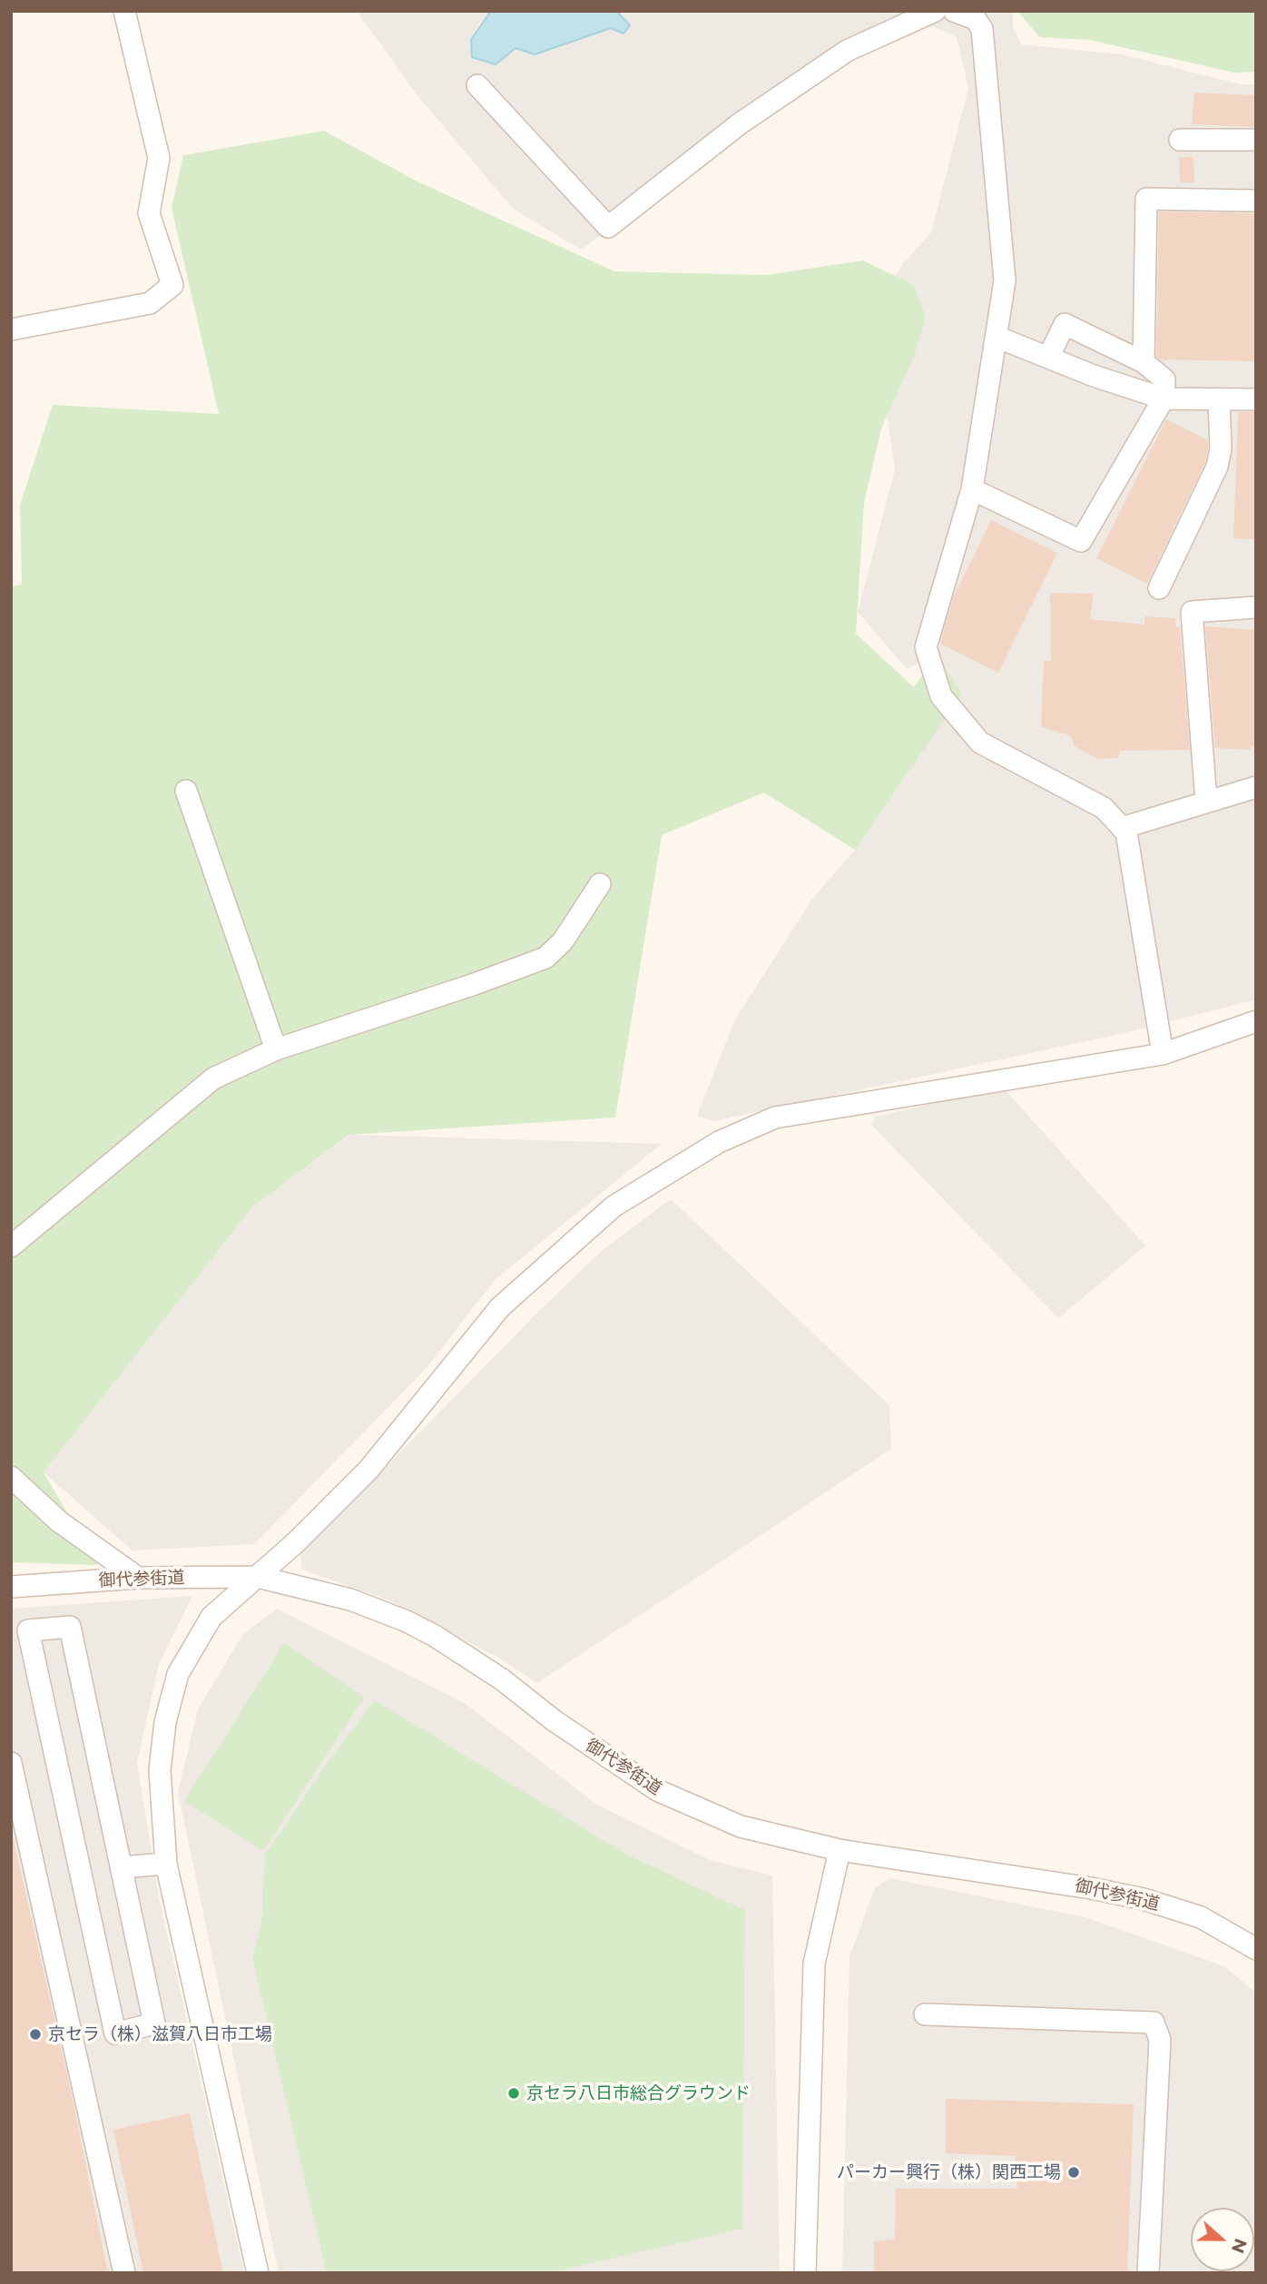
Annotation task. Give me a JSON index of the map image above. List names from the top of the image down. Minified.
{"streets":{"street":["御代参街道"]},"places":["京セラ（株）滋賀八日市工場","京セラ八日市総合グラウンド","パーカー興行（株）関西工場"],"north":"right"}
